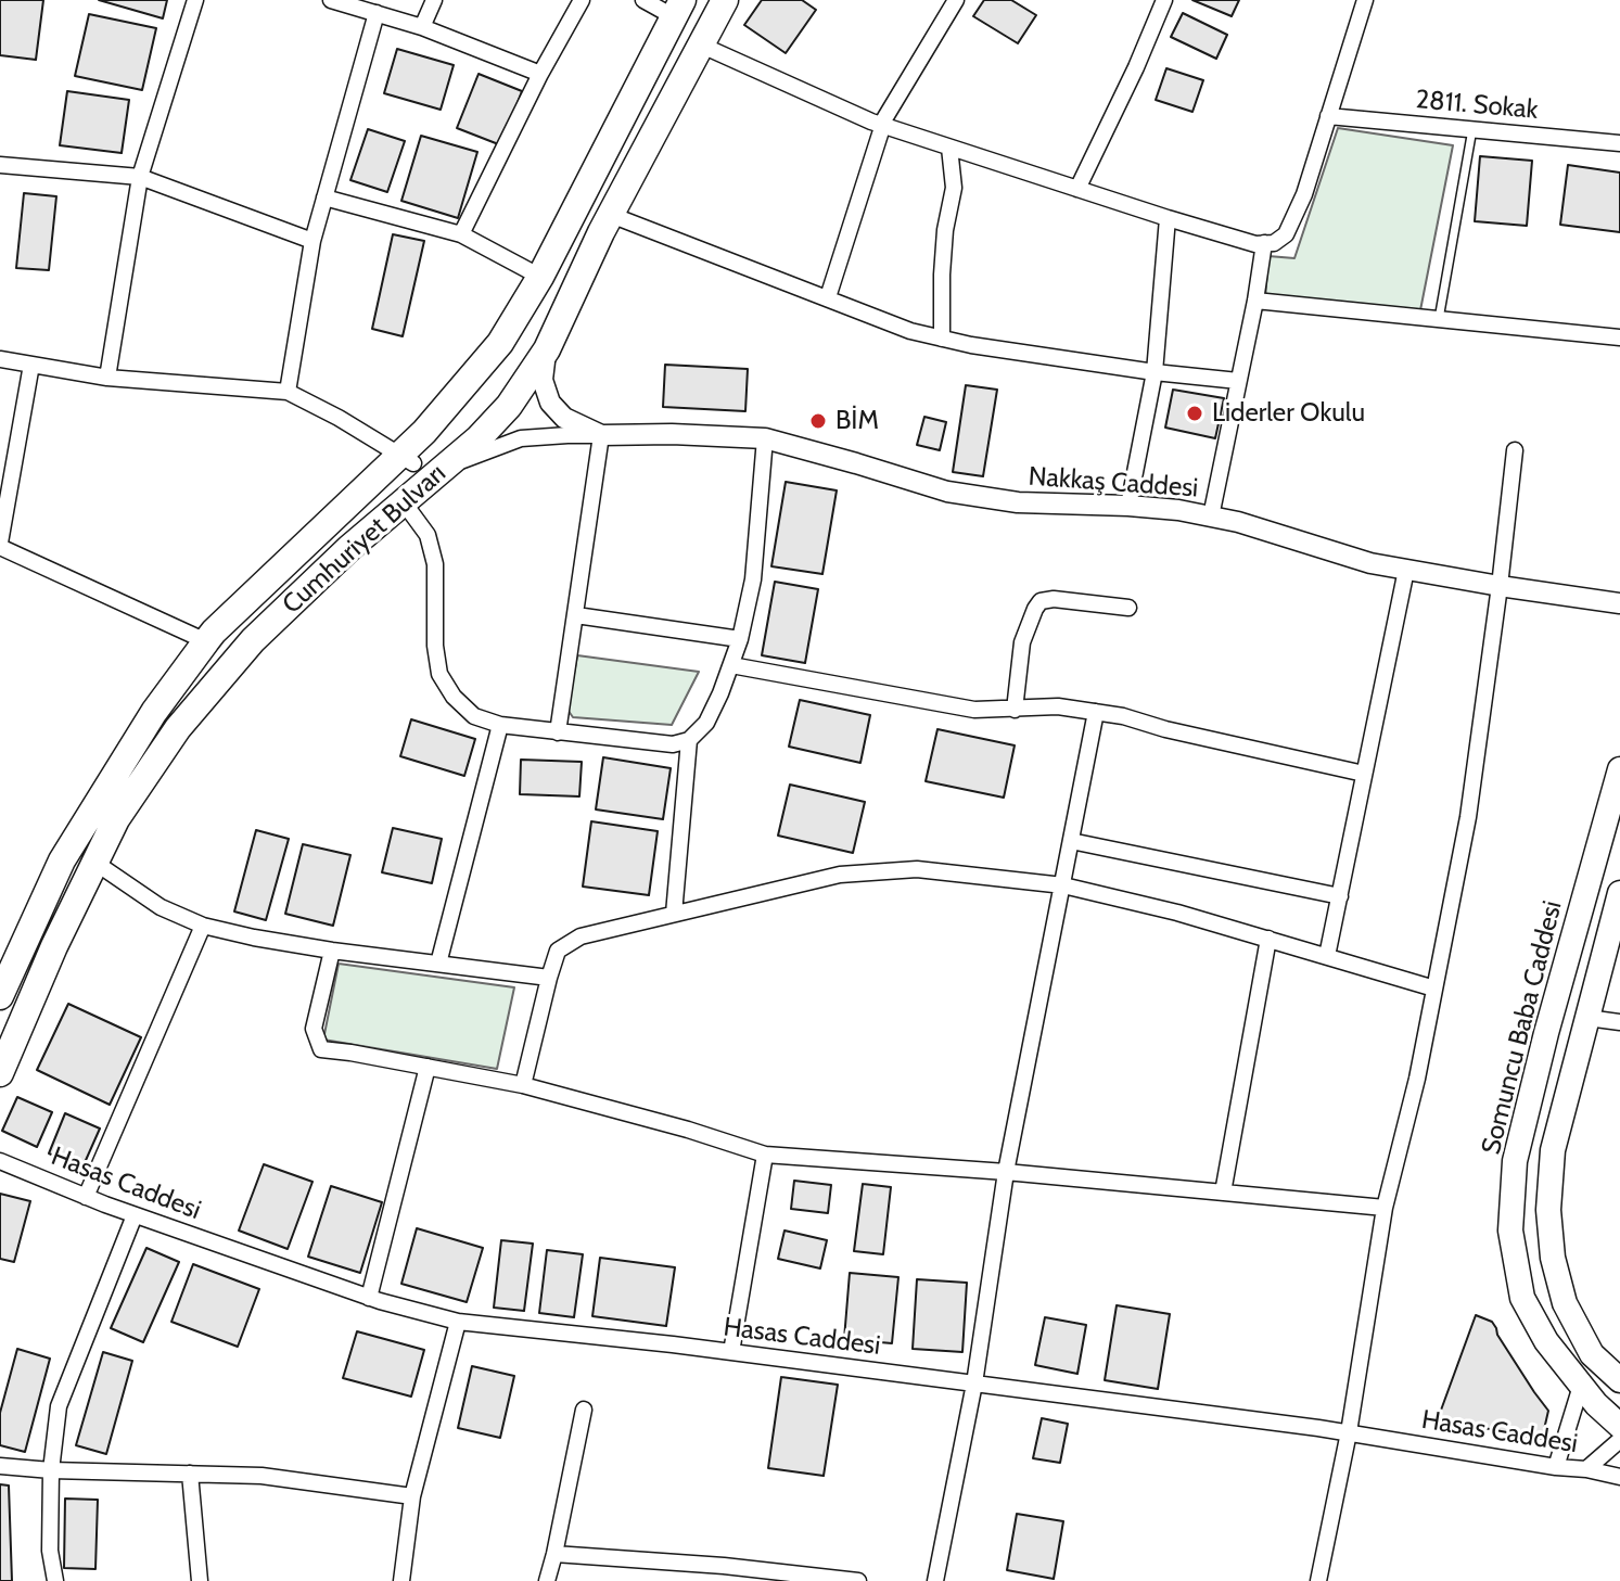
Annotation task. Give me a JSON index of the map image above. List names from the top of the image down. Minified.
{"streets":{"main road":["Cumhuriyet Bulvarı","Somuncu Baba Caddesi"],"street":["2811. Sokak","Nakkaş Caddesi","Hasas Caddesi"]},"places":["Liderler Okulu","BİM"]}
